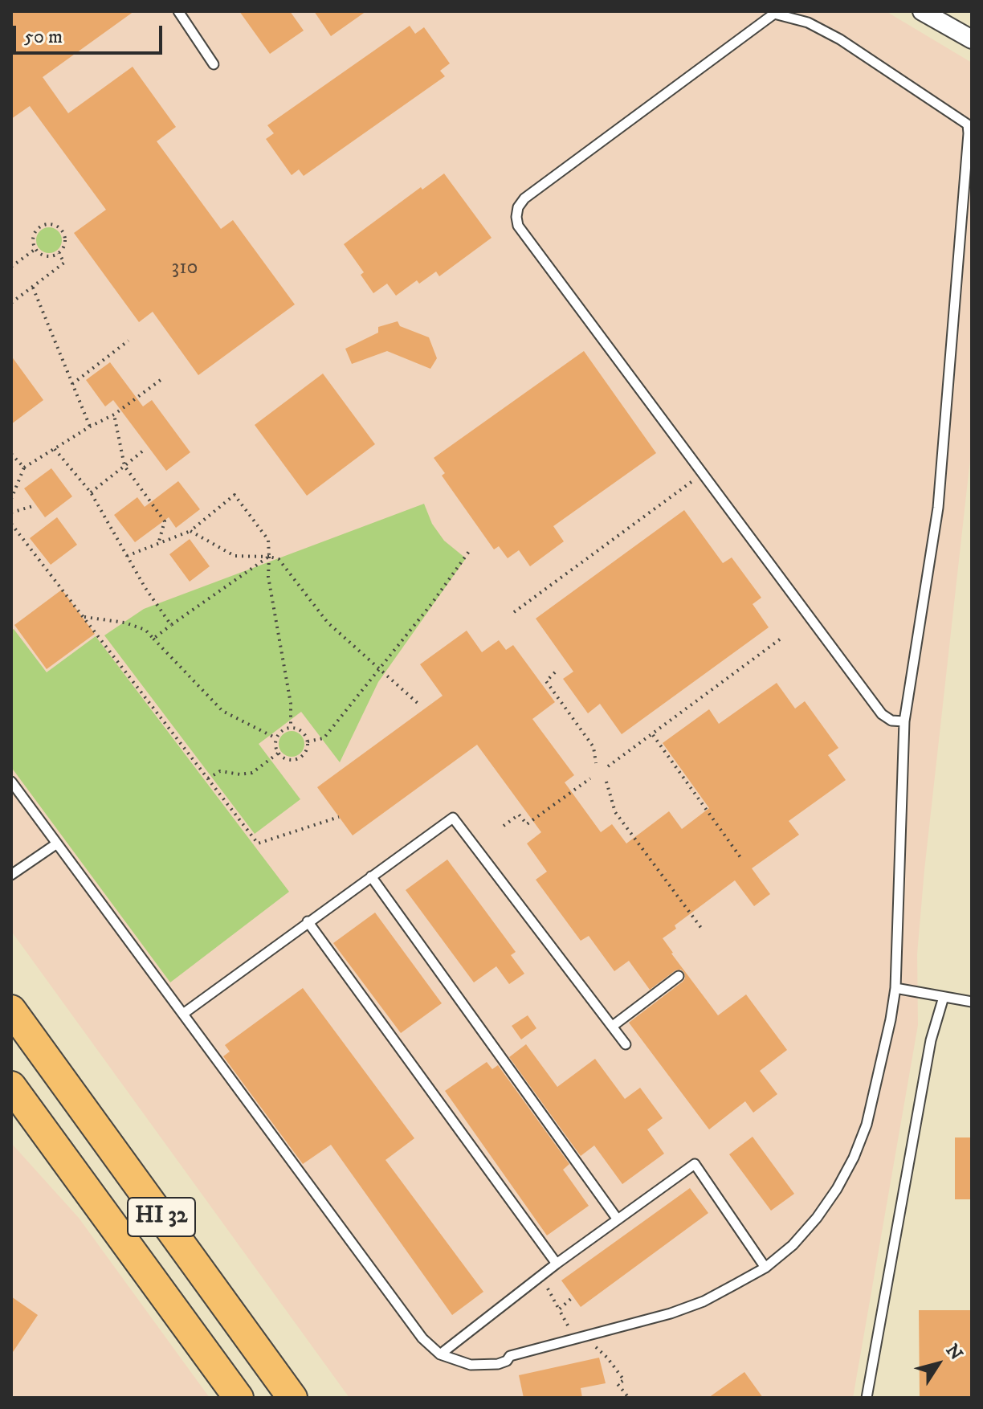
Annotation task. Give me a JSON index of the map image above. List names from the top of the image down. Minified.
{"streets":{"main road":["HI 32"]},"house_numbers":["310"],"scale_bar":"50 m","north":"top right"}
